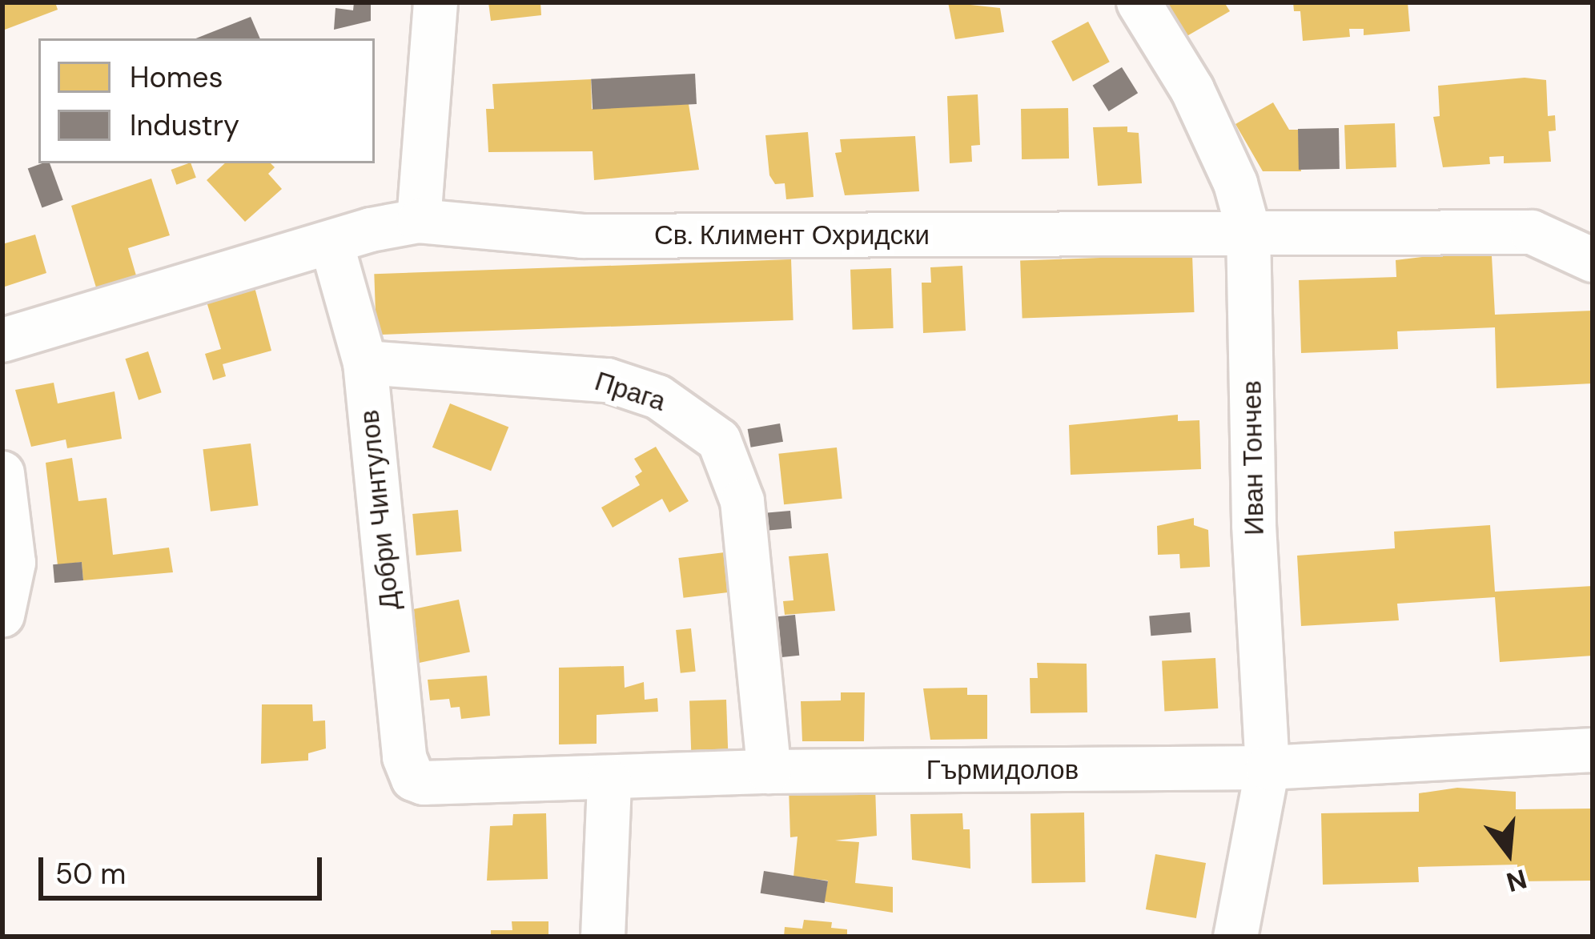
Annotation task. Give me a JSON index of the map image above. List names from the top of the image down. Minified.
{"streets":{"street":["Св. Климент Охридски","Прага","Иван Тончев","Добри Чинтулов","Гърмидолов"]},"crossings":[["Св. Климент Охридски","Иван Тончев"],["Св. Климент Охридски","Добри Чинтулов"],["Прага","Добри Чинтулов"],["Прага","Гърмидолов"],["Иван Тончев","Гърмидолов"],["Добри Чинтулов","Гърмидолов"]],"legend":["Homes","Industry"],"scale_bar":"50 m","north":"bottom"}
